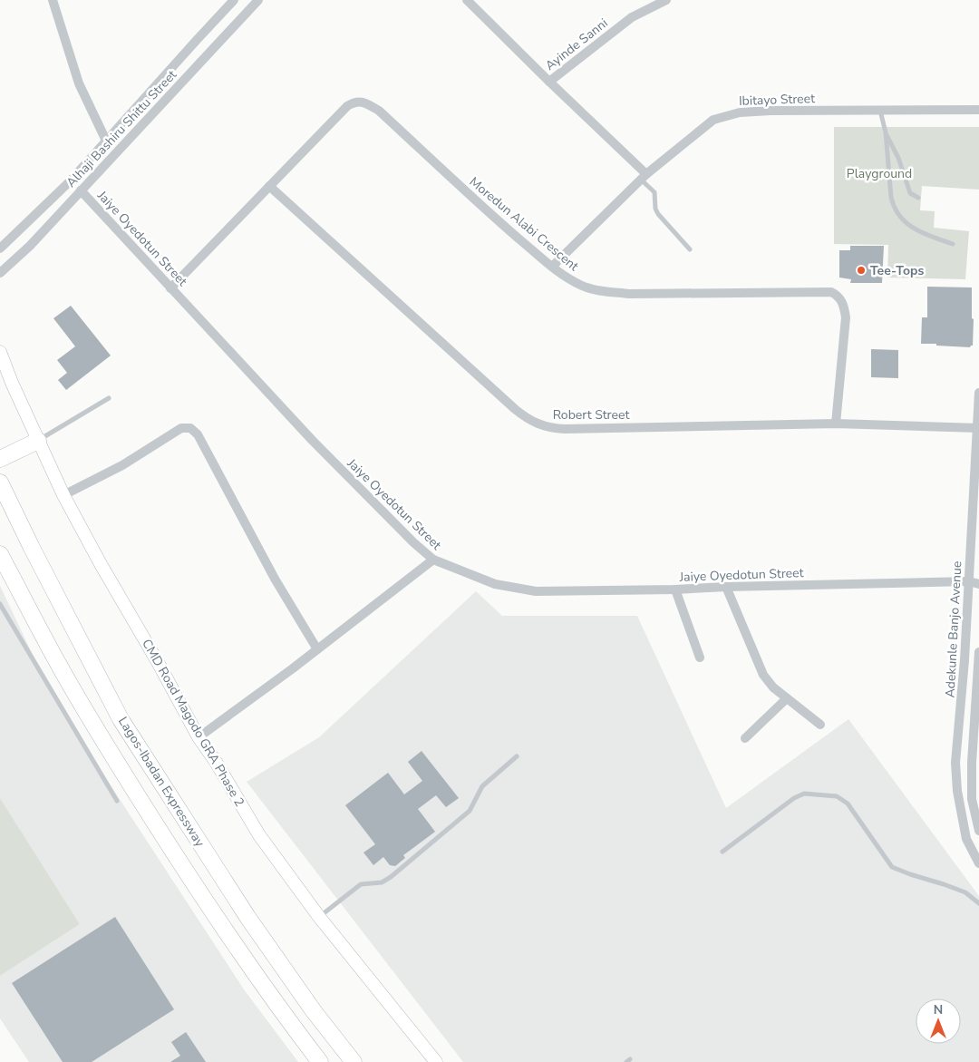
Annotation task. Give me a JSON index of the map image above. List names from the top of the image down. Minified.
{"streets":{"highway":["Lagos-Ibadan Expressway"],"street":["Ayinde Sanni","Ibitayo Street","Alhaji Bashiru Shittu Street","Moredun Alabi Crescent","Jaiye Oyedotun Street","Robert Street","Adekunle Banjo Avenue","CMD Road Magodo GRA Phase 2"]},"crossings":[["Ibitayo Street","Moredun Alabi Crescent"],["Alhaji Bashiru Shittu Street","Jaiye Oyedotun Street"],["Moredun Alabi Crescent","Jaiye Oyedotun Street"],["Moredun Alabi Crescent","Robert Street"],["Jaiye Oyedotun Street","Adekunle Banjo Avenue"],["Robert Street","Adekunle Banjo Avenue"]],"parks":["Playground"],"places":["Tee-Tops"],"north":"top"}
